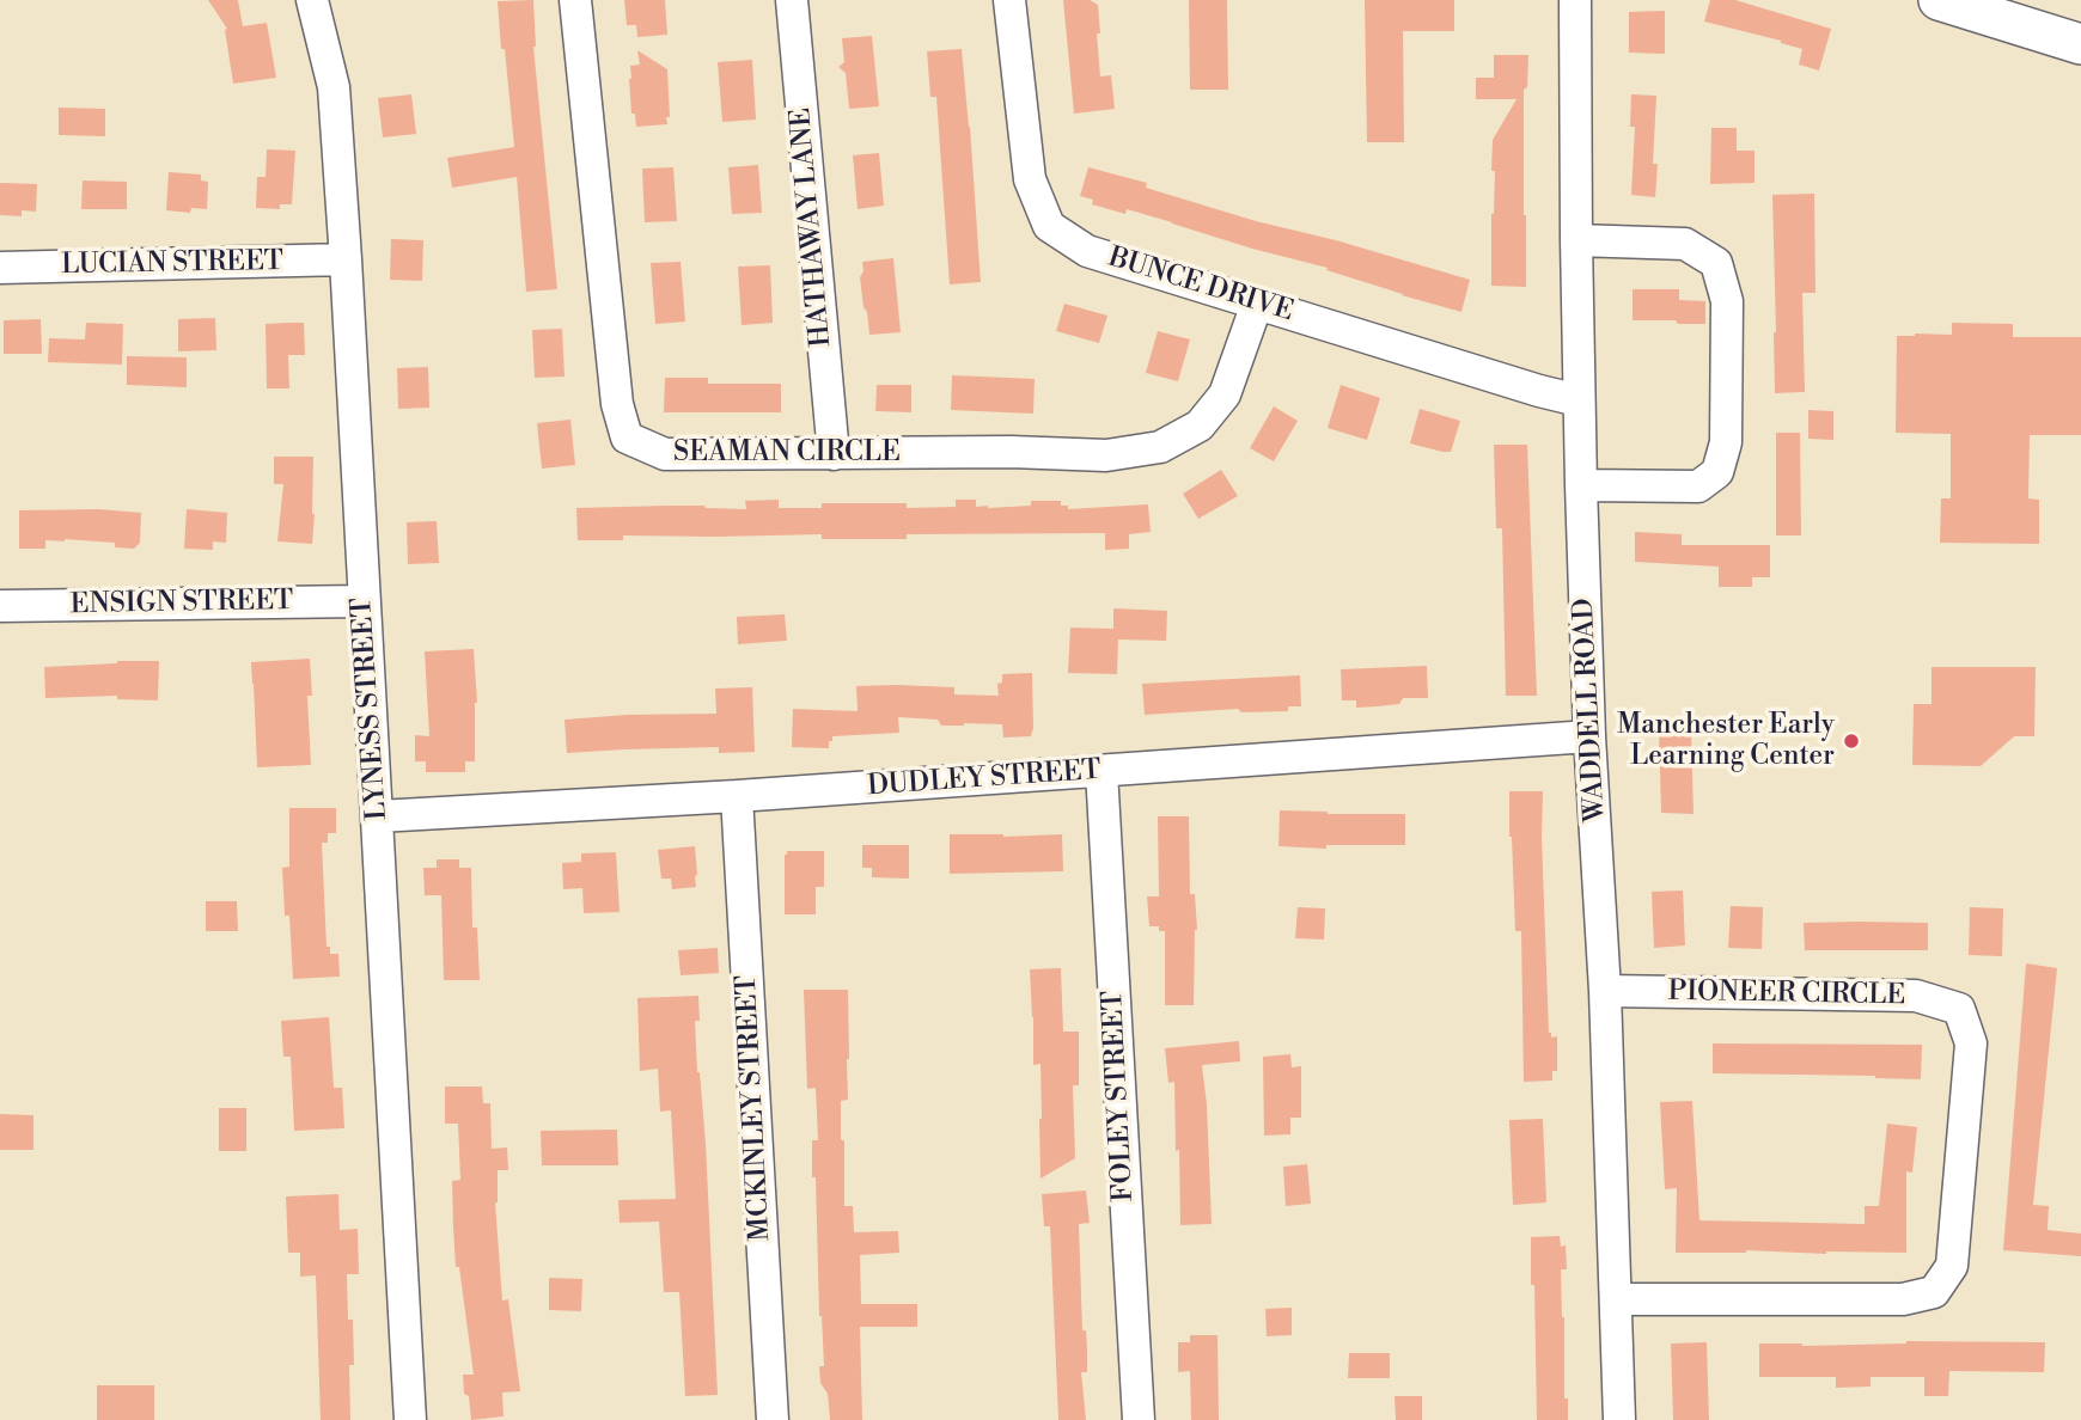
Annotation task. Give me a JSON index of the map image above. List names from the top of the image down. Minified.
{"streets":{"street":["HATHAWAY LANE","LUCIAN STREET","BUNCE DRIVE","SEAMAN CIRCLE","ENSIGN STREET","LYNESS STREET","WADDELL ROAD","DUDLEY STREET","PIONEER CIRCLE","FOLEY STREET","MCKINLEY STREET"]},"crossings":[["HATHAWAY LANE","SEAMAN CIRCLE"],["LUCIAN STREET","LYNESS STREET"],["BUNCE DRIVE","SEAMAN CIRCLE"],["BUNCE DRIVE","WADDELL ROAD"],["ENSIGN STREET","LYNESS STREET"],["LYNESS STREET","DUDLEY STREET"],["WADDELL ROAD","DUDLEY STREET"],["WADDELL ROAD","PIONEER CIRCLE"],["DUDLEY STREET","FOLEY STREET"],["DUDLEY STREET","MCKINLEY STREET"]],"places":["Manchester Early Learning Center"]}
